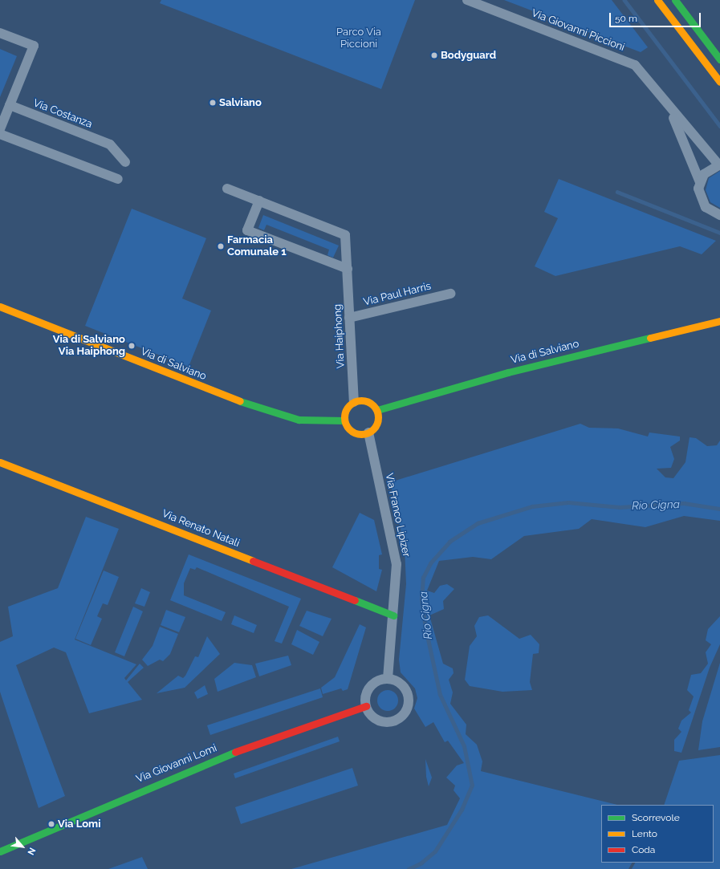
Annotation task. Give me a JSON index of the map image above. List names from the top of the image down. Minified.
{"streets":{"main road":["Via di Salviano","Via Renato Natali","Via Giovanni Lomi"],"street":["Via Giovanni Piccioni","Via Costanza","Via Paul Harris","Via Haiphong","Via Franco Lipizer"]},"crossings":[["Via Paul Harris","Via Haiphong"],["Via Haiphong","Via di Salviano"],["Via Haiphong","Via Franco Lipizer"],["Via di Salviano","Via Franco Lipizer"],["Via Franco Lipizer","Via Renato Natali"],["Via Franco Lipizer","Via Giovanni Lomi"]],"water":["Rio Cigna"],"parks":["Parco Via Piccioni"],"places":["Bodyguard","Salviano","Farmacia Comunale 1","Via di Salviano Via Haiphong","Via Lomi"],"legend":["Scorrevole","Lento","Coda"],"scale_bar":"50 m","north":"bottom right"}
